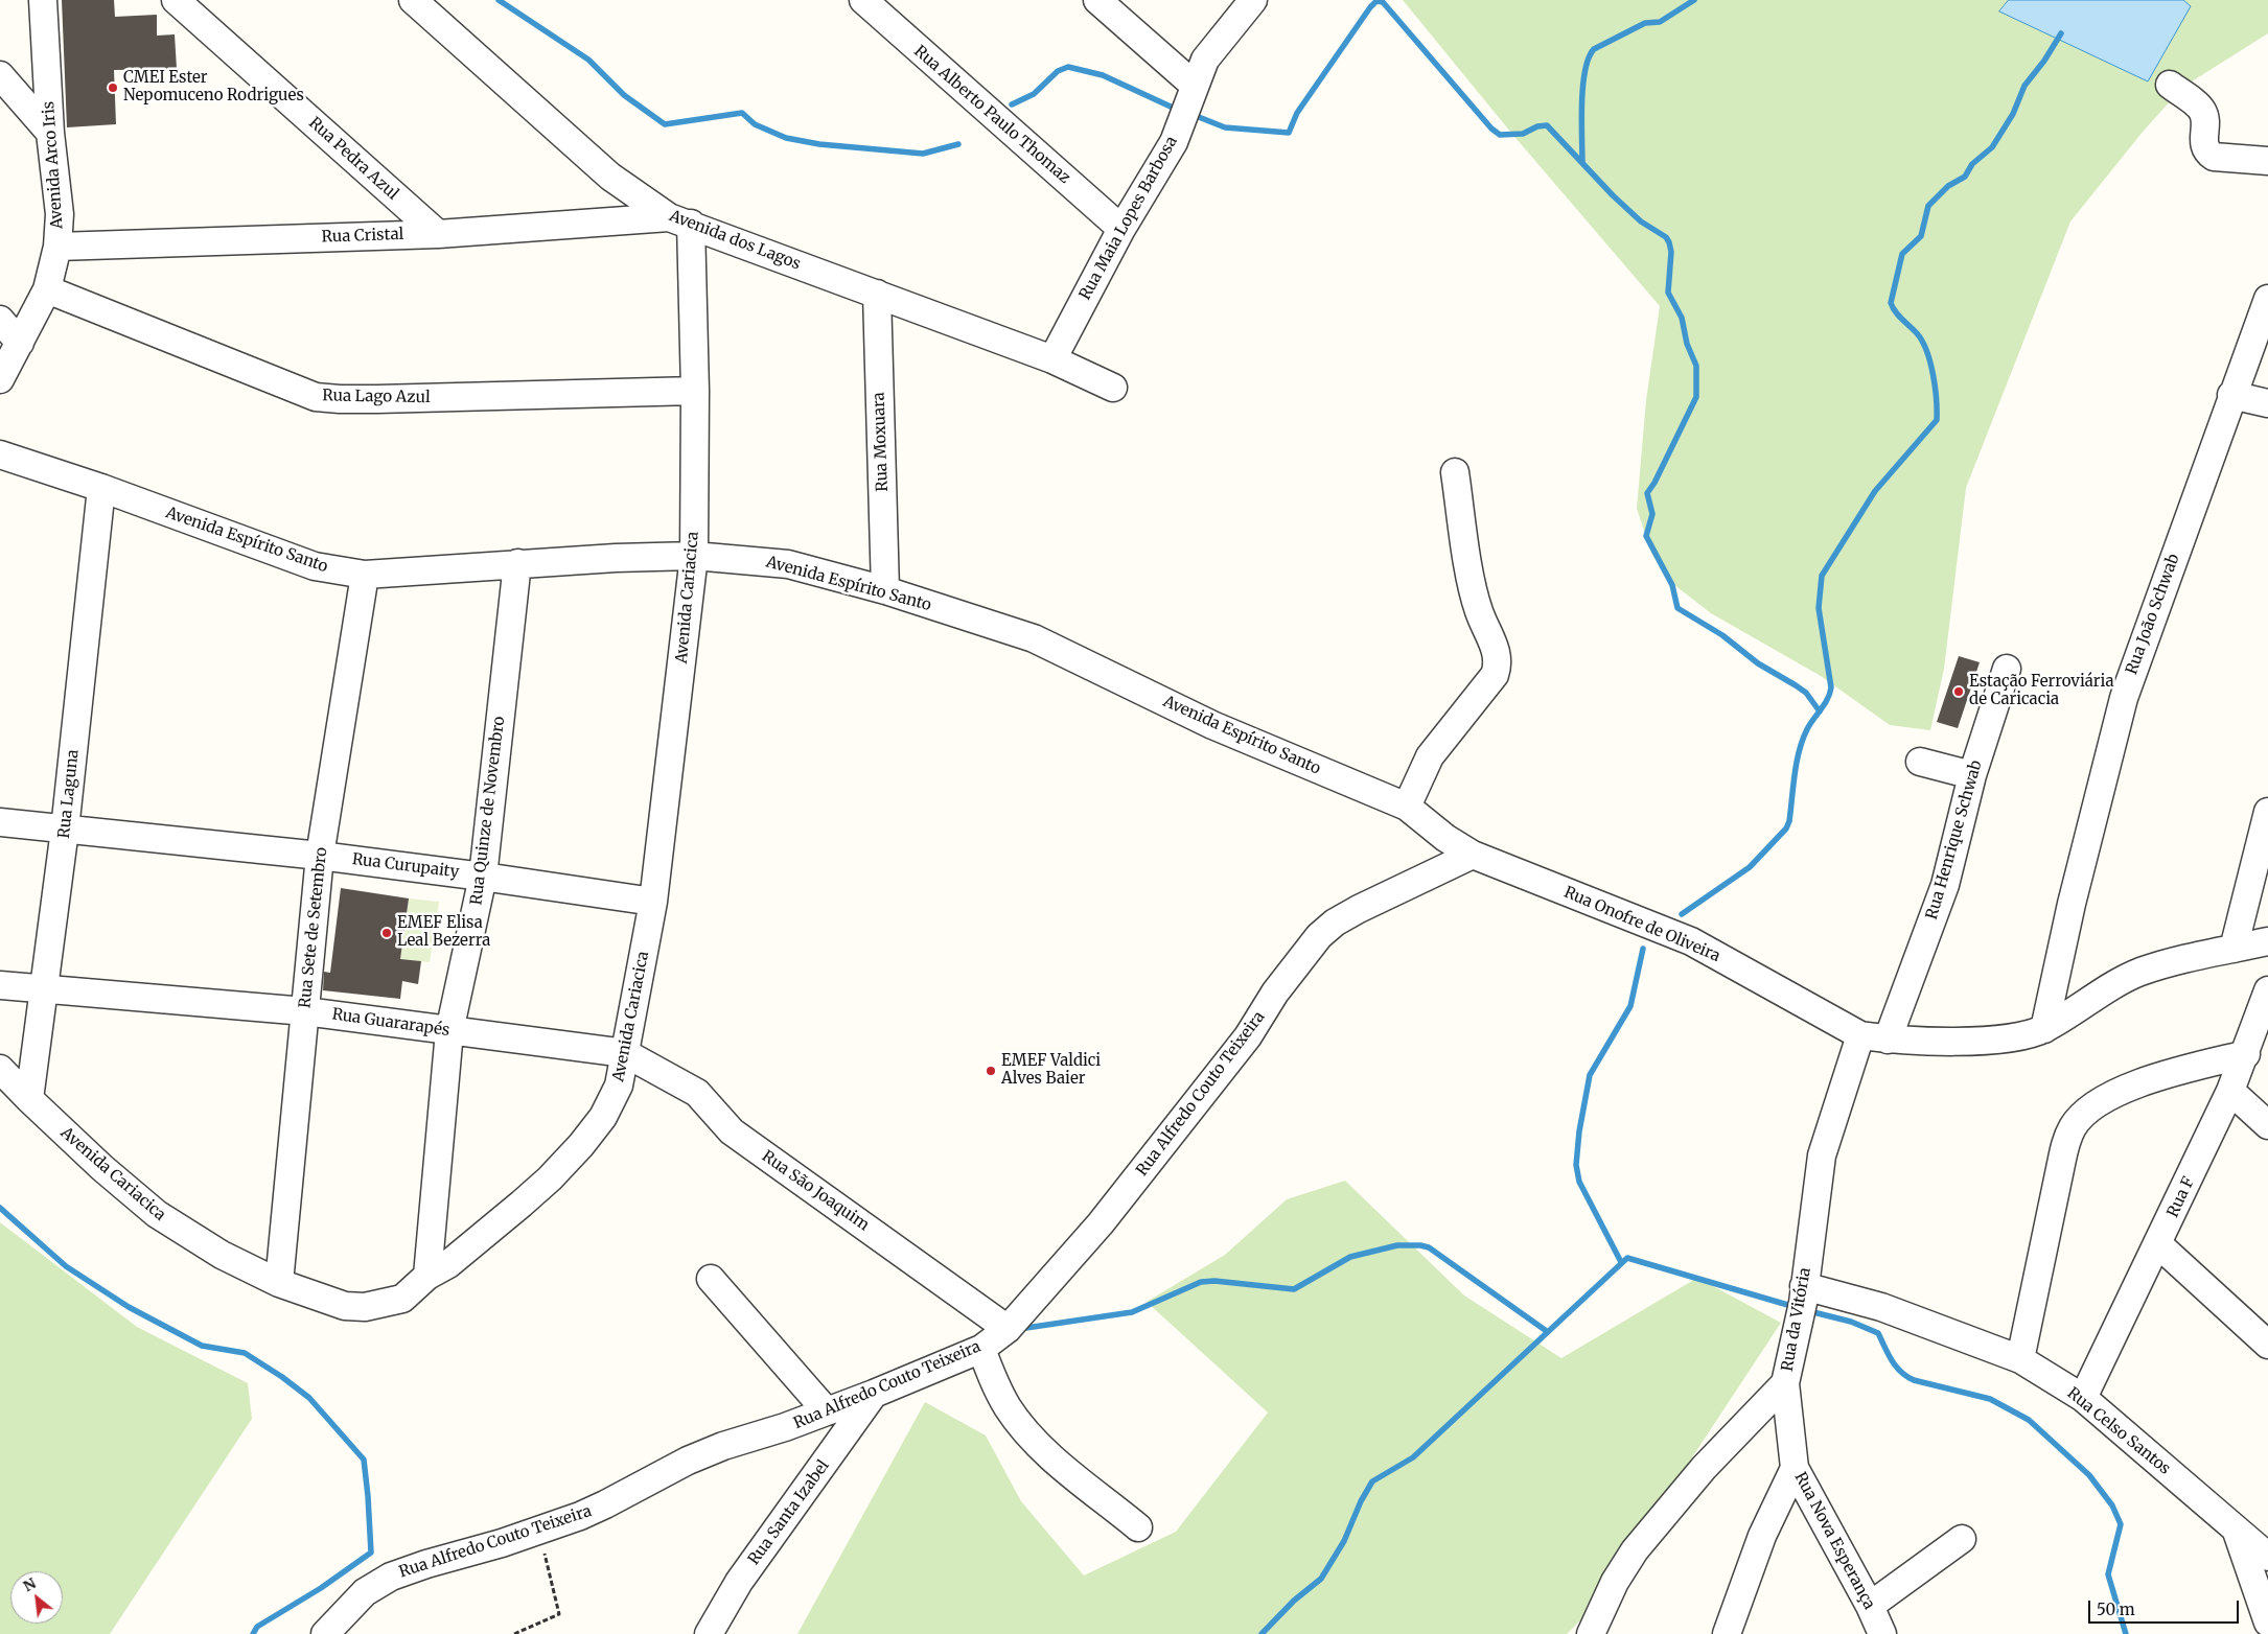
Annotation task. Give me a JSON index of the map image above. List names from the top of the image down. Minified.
{"streets":{"street":["Rua Alberto Paulo Thomaz","Rua Pedra Azul","Avenida Arco Iris","Rua Maia Lopes Barbosa","Rua Cristal","Avenida dos Lagos","Rua Lago Azul","Rua Moxuara","Avenida Espírito Santo","Avenida Cariacica","Rua João Schwab","Rua Laguna","Rua Quinze de Novembro","Rua Henrique Schwab","Rua Curupaity","Rua Onofre de Oliveira","Rua Sete de Setembro","Rua Guararapés","Rua Alfredo Couto Teixeira","Rua São Joaquim","Rua F","Rua da Vitória","Rua Celso Santos","Rua Santa Izabel","Rua Nova Esperança"]},"crossings":[["Rua Alberto Paulo Thomaz","Rua Maia Lopes Barbosa"],["Rua Pedra Azul","Rua Cristal"],["Avenida Arco Iris","Rua Cristal"],["Avenida Arco Iris","Rua Lago Azul"],["Rua Maia Lopes Barbosa","Avenida dos Lagos"],["Rua Cristal","Avenida dos Lagos"],["Rua Cristal","Avenida Cariacica"],["Avenida dos Lagos","Rua Moxuara"],["Avenida dos Lagos","Avenida Cariacica"],["Rua Lago Azul","Avenida Cariacica"],["Rua Moxuara","Avenida Espírito Santo"],["Avenida Espírito Santo","Avenida Cariacica"],["Avenida Espírito Santo","Rua Laguna"],["Avenida Espírito Santo","Rua Quinze de Novembro"],["Avenida Espírito Santo","Rua Onofre de Oliveira"],["Avenida Espírito Santo","Rua Sete de Setembro"],["Avenida Espírito Santo","Rua Alfredo Couto Teixeira"],["Avenida Cariacica","Rua Laguna"],["Avenida Cariacica","Rua Quinze de Novembro"],["Avenida Cariacica","Rua Curupaity"],["Avenida Cariacica","Rua Sete de Setembro"],["Avenida Cariacica","Rua Guararapés"],["Avenida Cariacica","Rua São Joaquim"],["Rua Laguna","Rua Curupaity"],["Rua Laguna","Rua Guararapés"],["Rua Quinze de Novembro","Rua Curupaity"],["Rua Quinze de Novembro","Rua Guararapés"],["Rua Curupaity","Rua Sete de Setembro"],["Rua Onofre de Oliveira","Rua Alfredo Couto Teixeira"],["Rua Onofre de Oliveira","Rua da Vitória"],["Rua Sete de Setembro","Rua Guararapés"],["Rua Guararapés","Rua São Joaquim"],["Rua Alfredo Couto Teixeira","Rua São Joaquim"],["Rua Alfredo Couto Teixeira","Rua Santa Izabel"],["Rua F","Rua Celso Santos"],["Rua da Vitória","Rua Celso Santos"],["Rua da Vitória","Rua Nova Esperança"]],"places":["CMEI Ester Nepomuceno Rodrigues","Estação Ferroviária de Caricacia","EMEF Elisa Leal Bezerra","EMEF Valdici Alves Baier"],"scale_bar":"50 m","north":"top left"}
